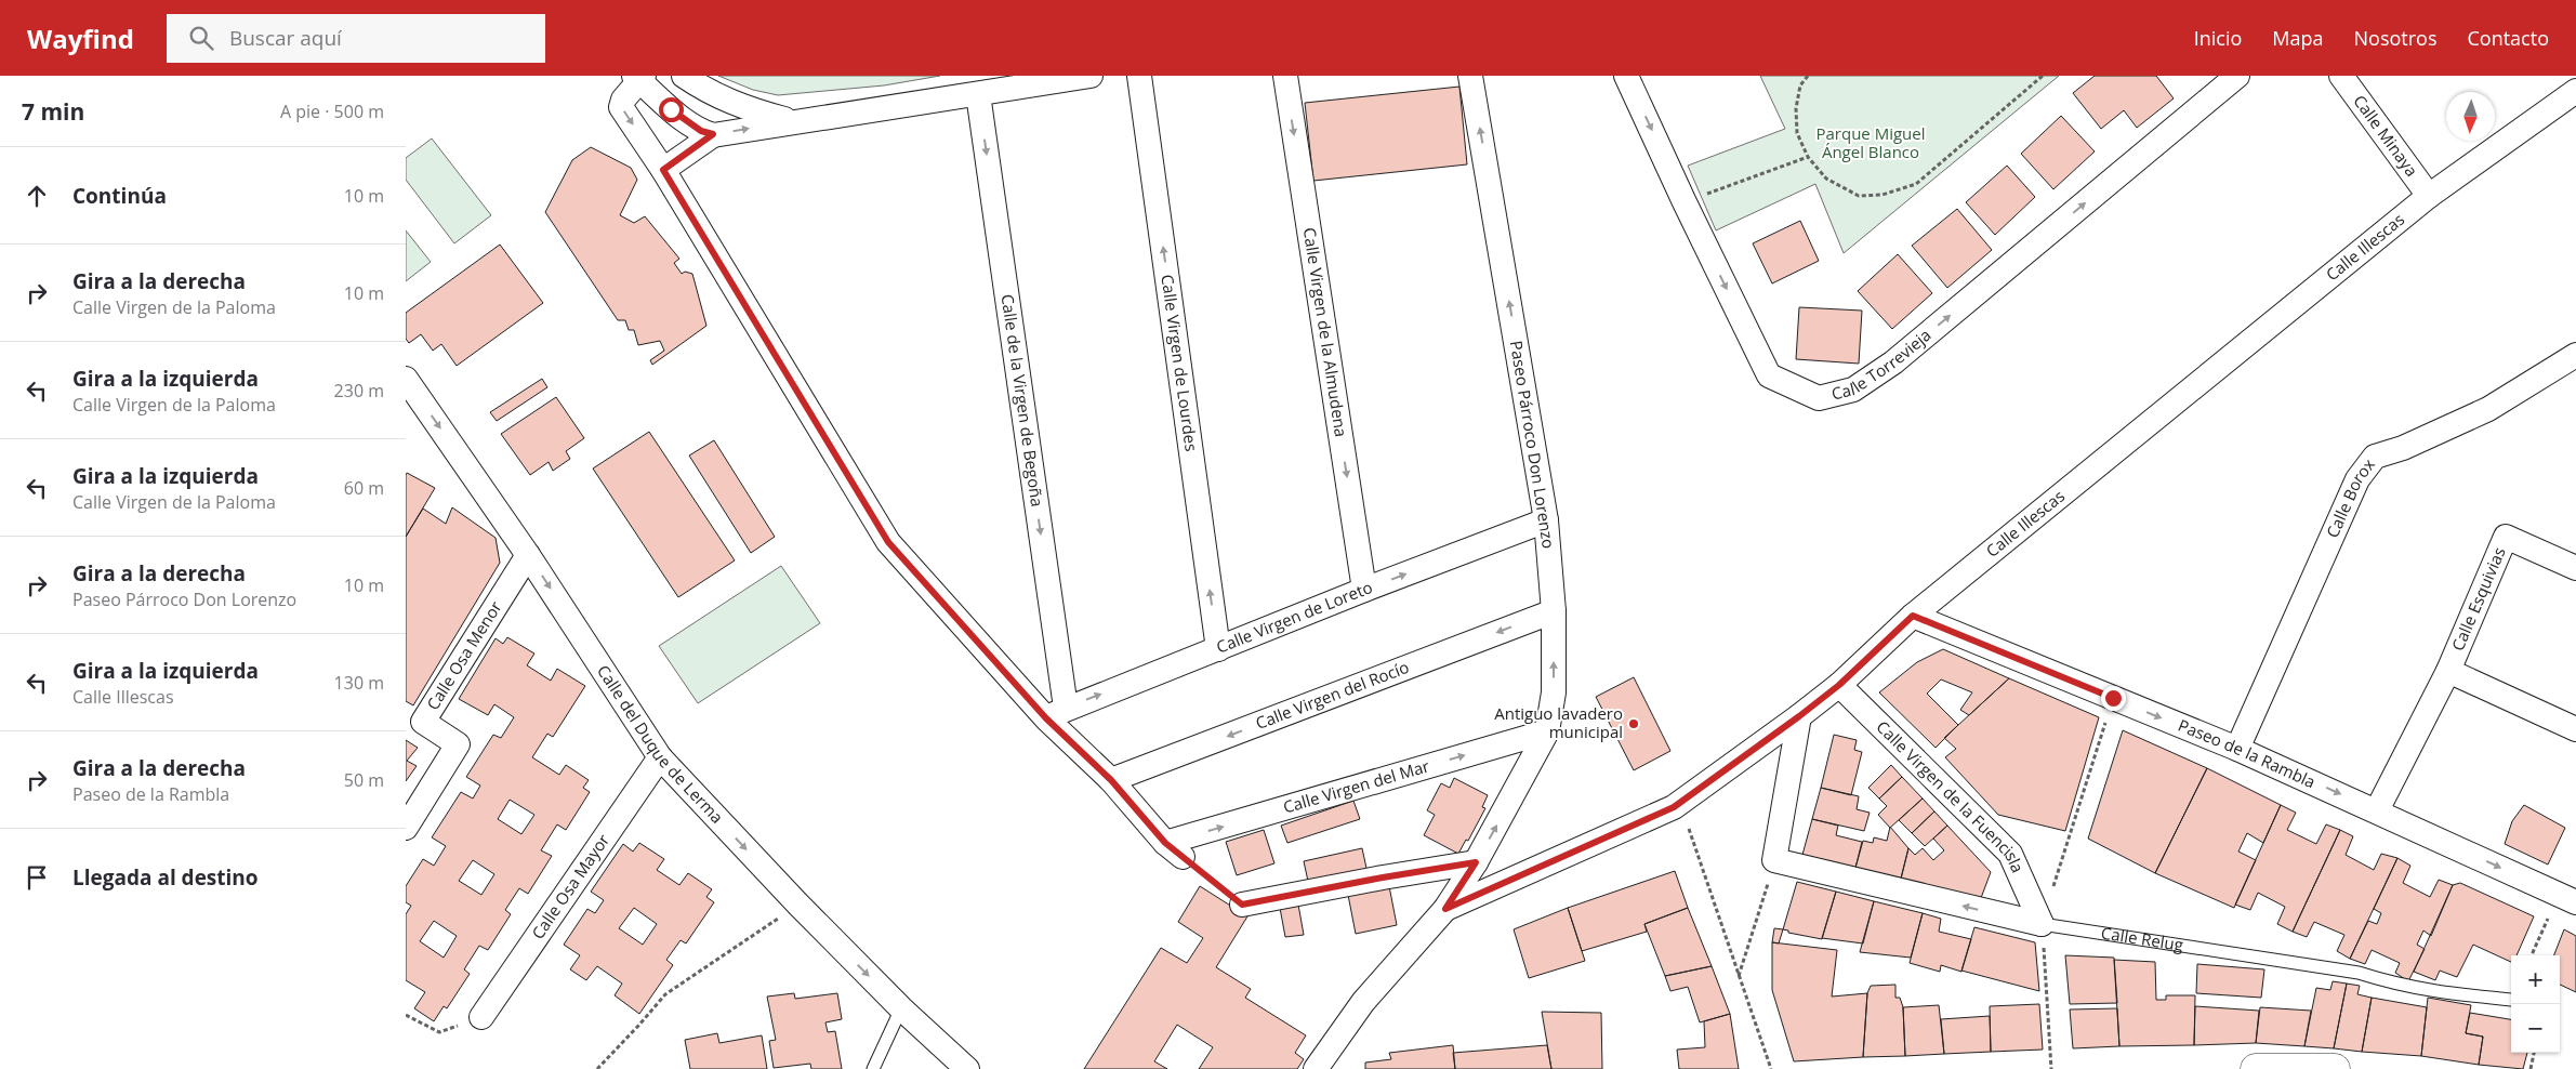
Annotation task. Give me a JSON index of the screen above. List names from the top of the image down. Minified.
{"streets":{"street":["Calle Minaya","Calle Illescas","Calle Virgen de la Almudena","Calle Virgen de Lourdes","Calle Torrevieja","Calle de la Virgen de Begoña","Paseo Párroco Don Lorenzo","Calle Borox","Calle Esquivias","Calle Virgen de Loreto","Calle Osa Menor","Calle Virgen del Rocío","Calle del Duque de Lerma","Paseo de la Rambla","Calle Virgen del Mar","Calle Virgen de la Fuencisla","Calle Osa Mayor","Calle Relug"]},"crossings":[["Calle Minaya","Calle Illescas"],["Calle Illescas","Paseo Párroco Don Lorenzo"],["Calle Illescas","Paseo de la Rambla"],["Calle Illescas","Calle Virgen de la Fuencisla"],["Calle Virgen de la Almudena","Calle Virgen de Loreto"],["Calle Virgen de Lourdes","Calle Virgen de Loreto"],["Calle de la Virgen de Begoña","Calle Virgen de Loreto"],["Paseo Párroco Don Lorenzo","Calle Virgen de Loreto"],["Paseo Párroco Don Lorenzo","Calle Virgen del Rocío"],["Paseo Párroco Don Lorenzo","Calle Virgen del Mar"],["Calle Borox","Paseo de la Rambla"],["Calle Esquivias","Paseo de la Rambla"],["Calle Osa Menor","Calle del Duque de Lerma"],["Calle del Duque de Lerma","Calle Osa Mayor"],["Calle Virgen de la Fuencisla","Calle Relug"]],"one_way":["Calle Virgen de la Almudena","Calle Virgen de Lourdes","Calle de la Virgen de Begoña","Paseo Párroco Don Lorenzo","Calle Virgen de Loreto","Calle del Duque de Lerma","Paseo de la Rambla","Calle Relug"],"parks":["Parque Miguel Ángel Blanco"],"places":["Antiguo lavadero municipal"],"north":"bottom","page":{"header":"Wayfind","search":"Buscar aquí","nav":["Inicio","Mapa","Nosotros","Contacto"],"heading":["7 min","A pie · 500 m"],"list":[["Continúa","10 m"],["Gira a la derecha","Calle Virgen de la Paloma","10 m"],["Gira a la izquierda","Calle Virgen de la Paloma","230 m"],["Gira a la izquierda","Calle Virgen de la Paloma","60 m"],["Gira a la derecha","Paseo Párroco Don Lorenzo","10 m"],["Gira a la izquierda","Calle Illescas","130 m"],["Gira a la derecha","Paseo de la Rambla","50 m"],"Llegada al destino"],"map_buttons":["+","−"]}}
